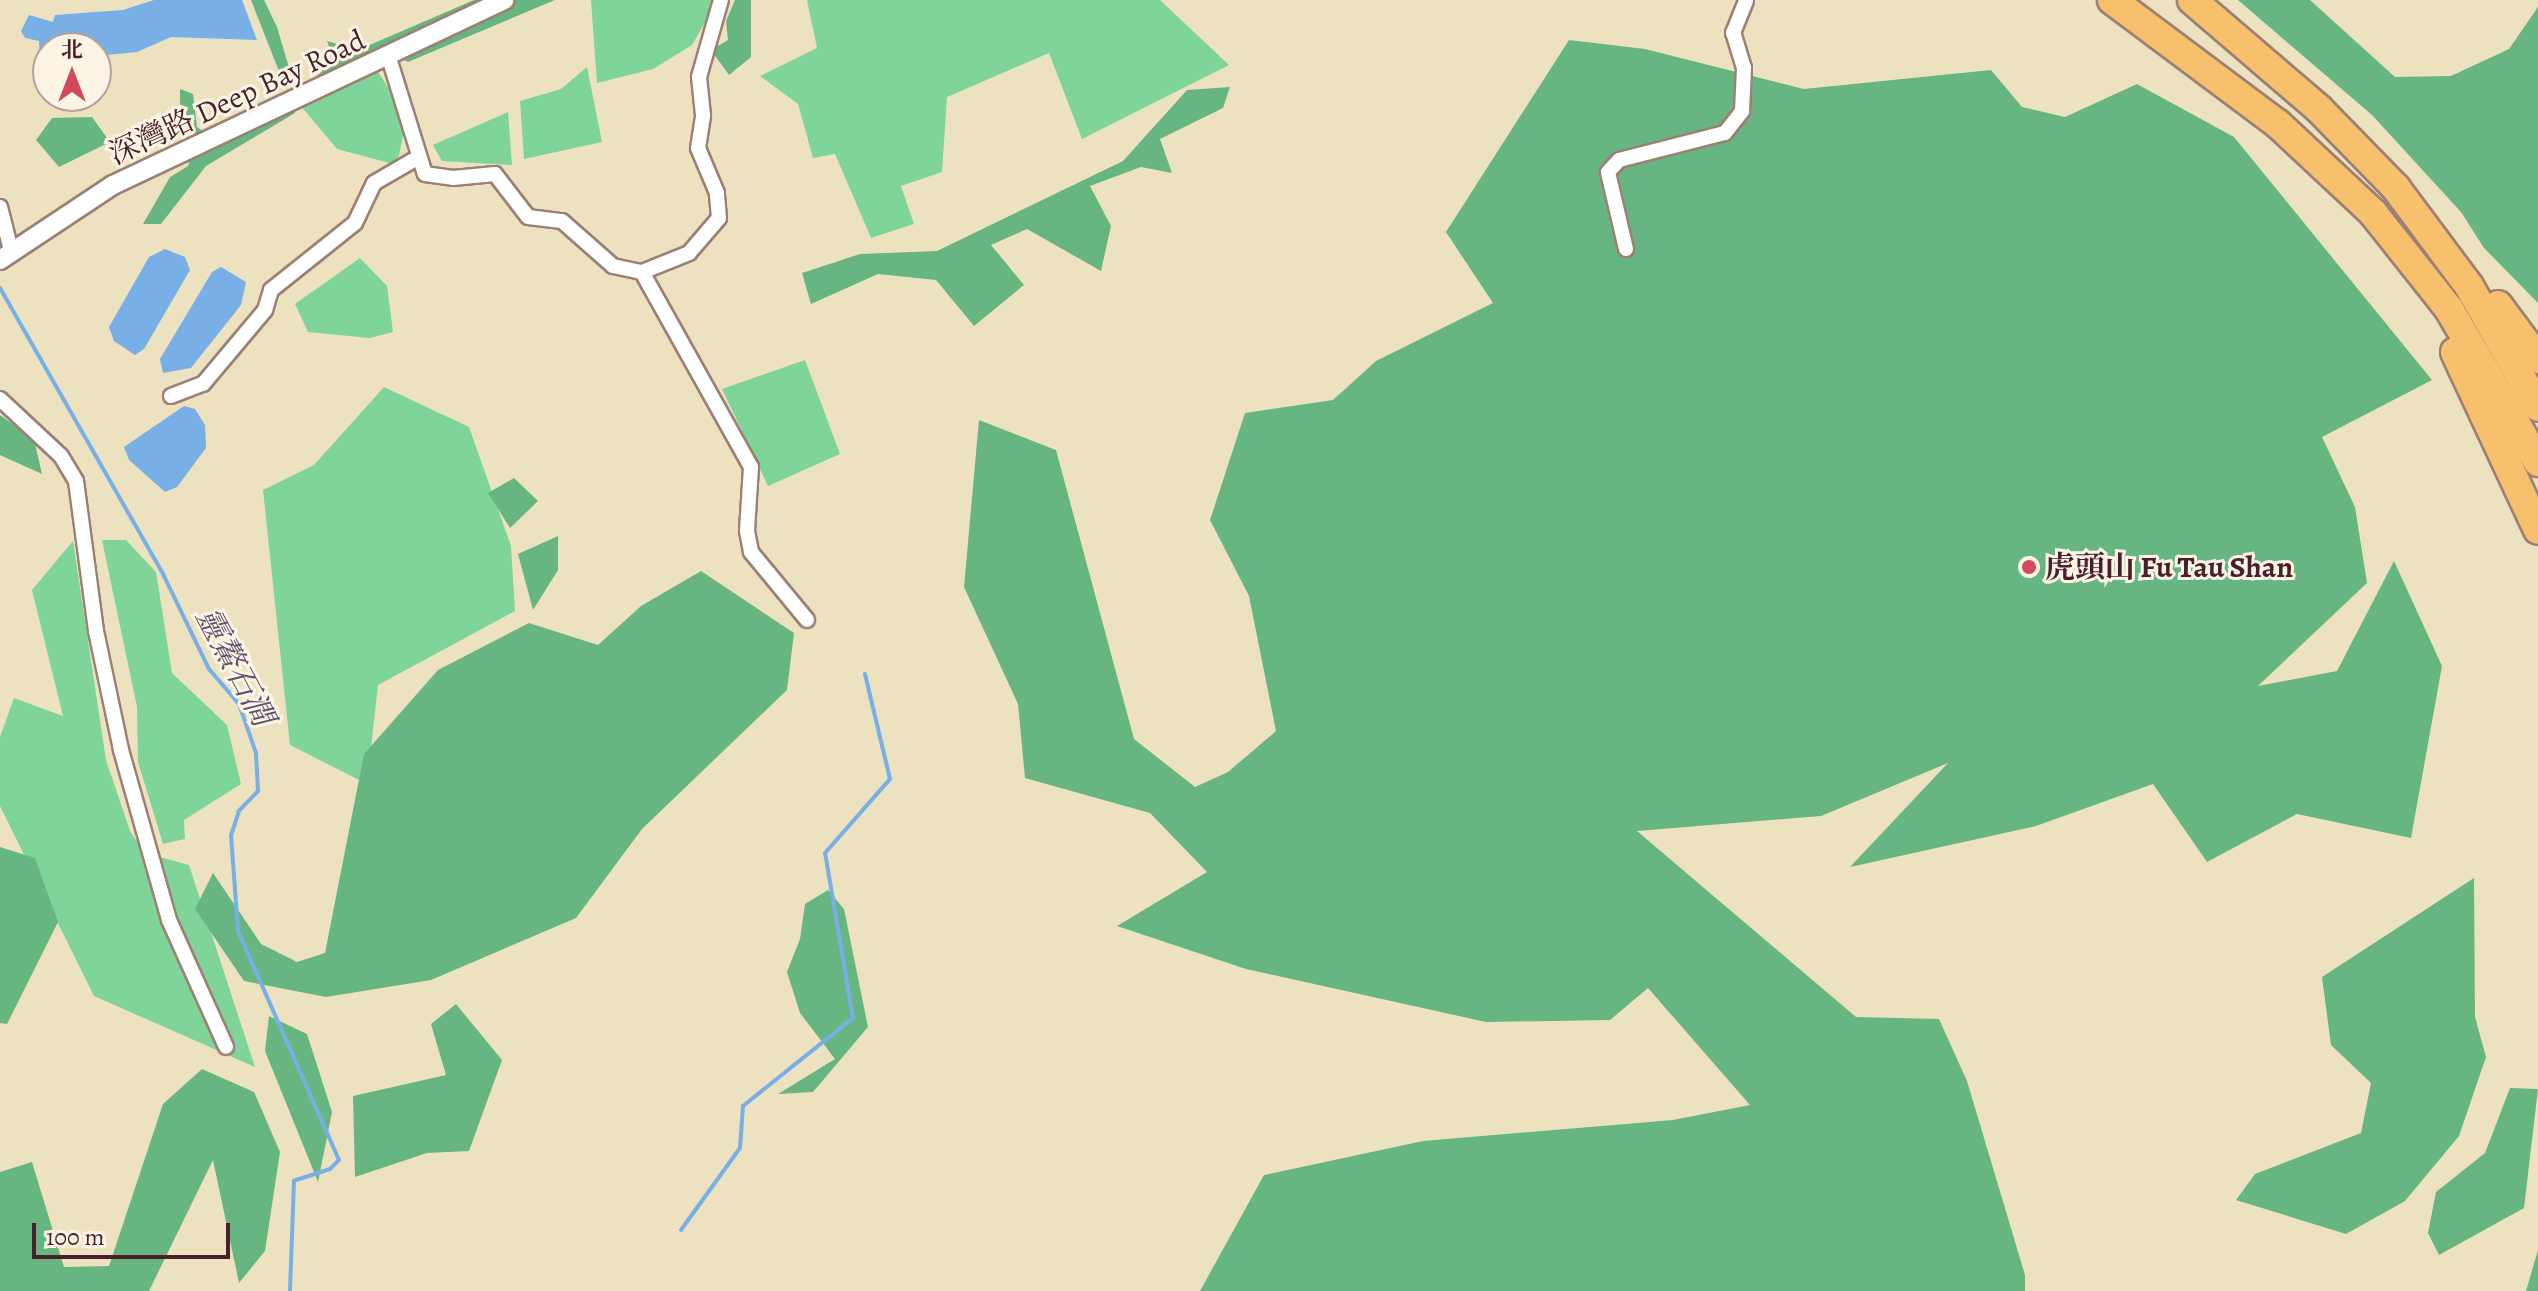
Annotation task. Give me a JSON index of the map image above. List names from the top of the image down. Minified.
{"streets":{"street":["深灣路 Deep Bay Road"]},"water":["靈鰲石澗"],"places":["虎頭山 Fu Tau Shan"],"scale_bar":"100 m","north":"top"}
